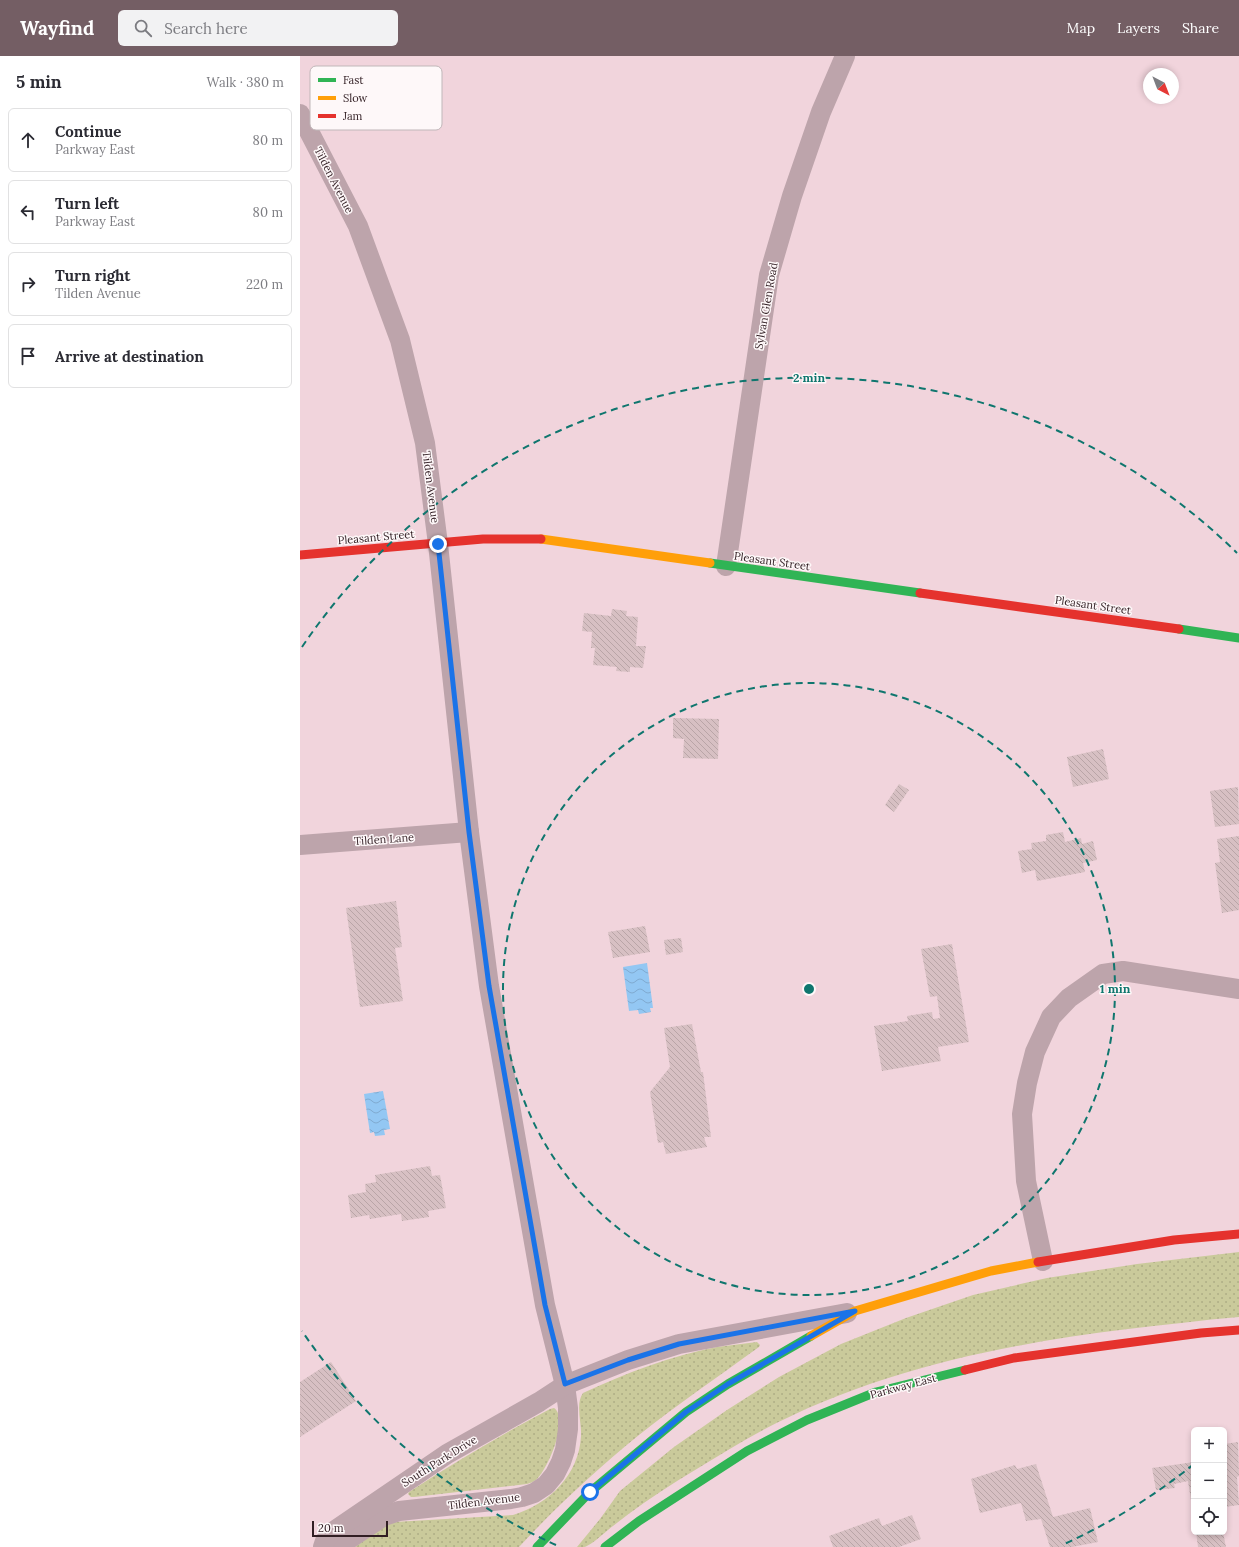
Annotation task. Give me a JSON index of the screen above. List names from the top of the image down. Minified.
{"streets":{"street":["Tilden Avenue","Sylvan Glen Road","Pleasant Street","Tilden Lane","Parkway East","South Park Drive"]},"crossings":[["Tilden Avenue","Pleasant Street"],["Tilden Avenue","Tilden Lane"],["Tilden Avenue","South Park Drive"],["Sylvan Glen Road","Pleasant Street"]],"legend":["Fast","Slow","Jam"],"scale_bar":"20 m","north":"bottom right","page":{"header":"Wayfind","search":"Search here","nav":["Map","Layers","Share"],"heading":["5 min","Walk · 380 m"],"list":[["Continue","Parkway East","80 m"],["Turn left","Parkway East","80 m"],["Turn right","Tilden Avenue","220 m"],"Arrive at destination"],"map_buttons":["+","−"],"scale":"20 m"},"rings":["2 min","1 min"]}
